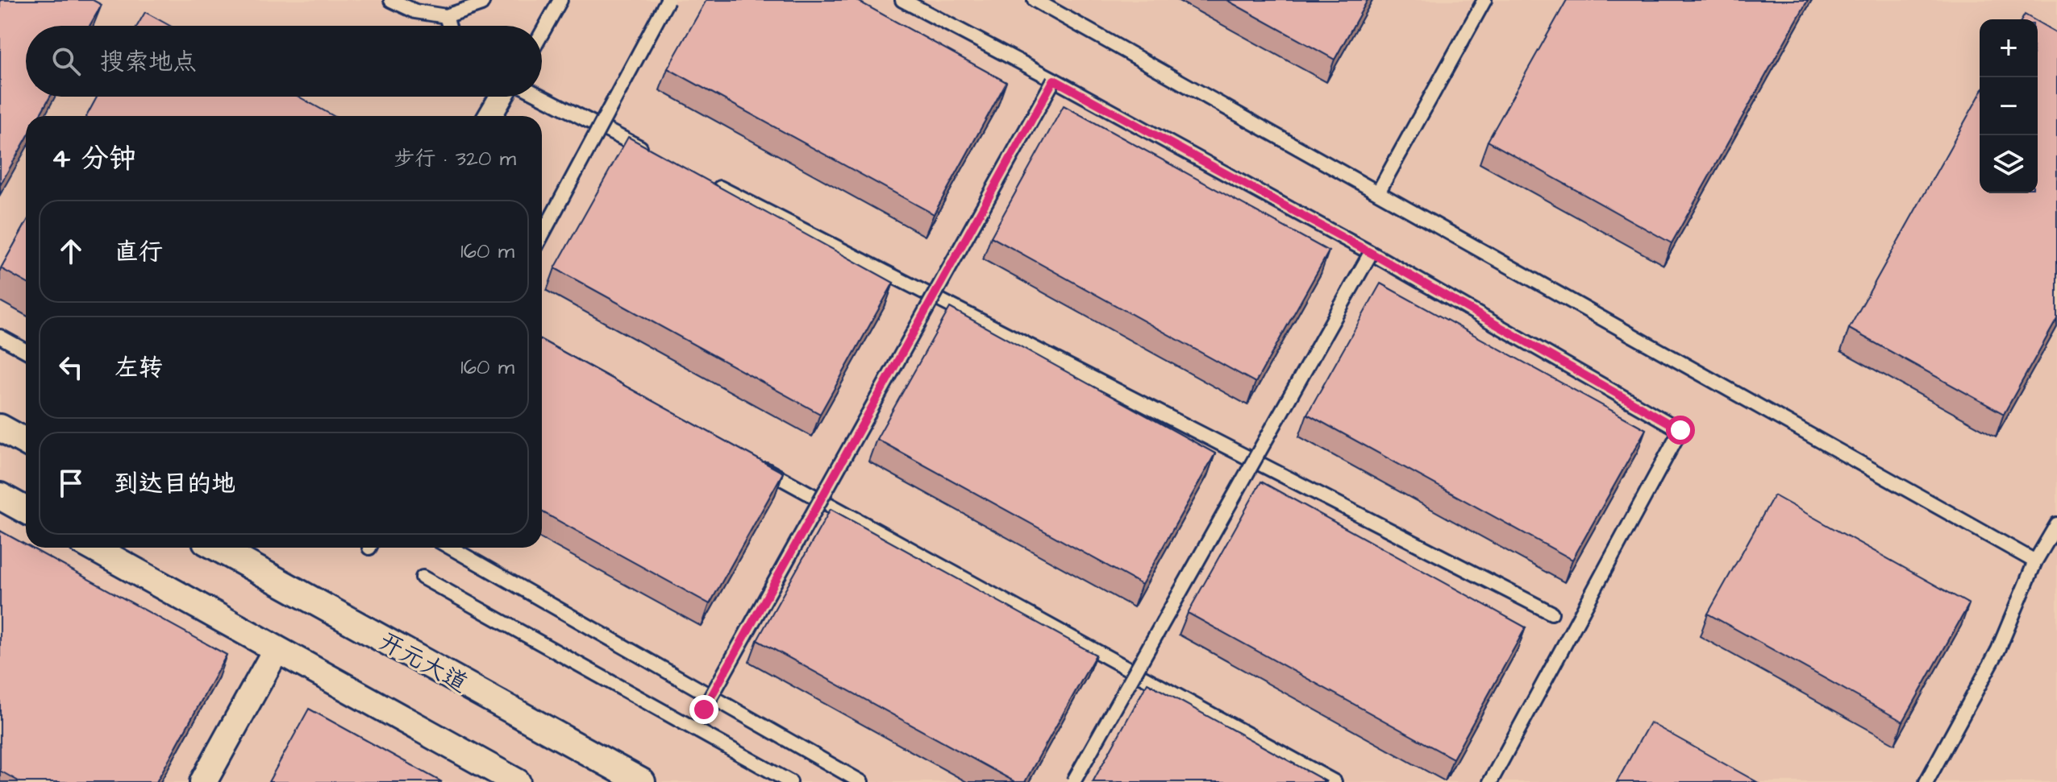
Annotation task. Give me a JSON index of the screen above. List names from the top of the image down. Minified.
{"streets":{"street":["开元大道"]},"page":{"map_buttons":["+","−"],"search":"搜索地点","heading":["4 分钟","步行 · 320 m"],"list":[["直行","160 m"],["左转","160 m"],"到达目的地"]}}
